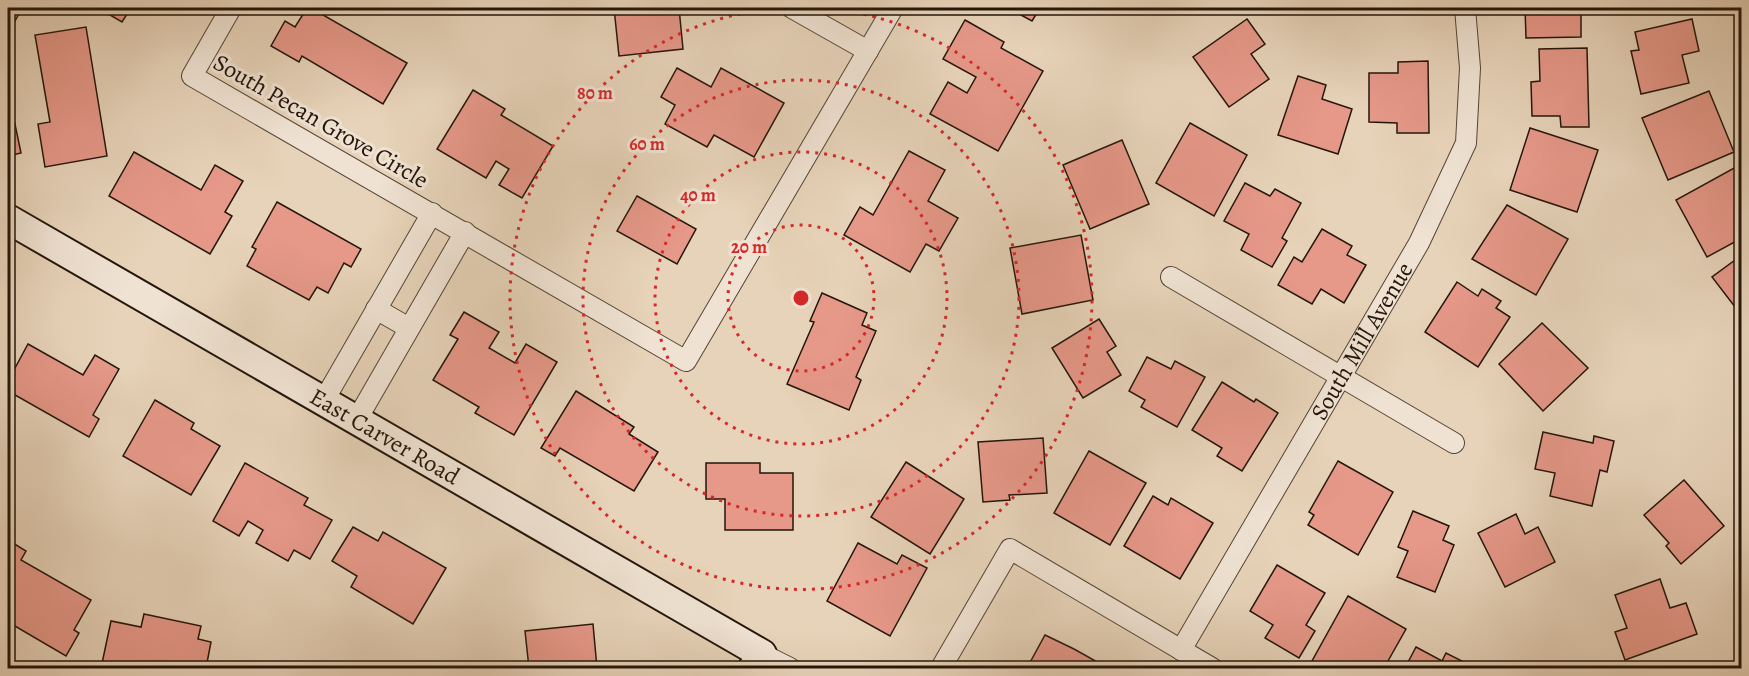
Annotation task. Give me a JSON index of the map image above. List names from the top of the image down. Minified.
{"streets":{"street":["South Pecan Grove Circle","South Mill Avenue","East Carver Road"]},"crossings":[["South Pecan Grove Circle","East Carver Road"]],"rings":["80 m","60 m","40 m","20 m"]}
